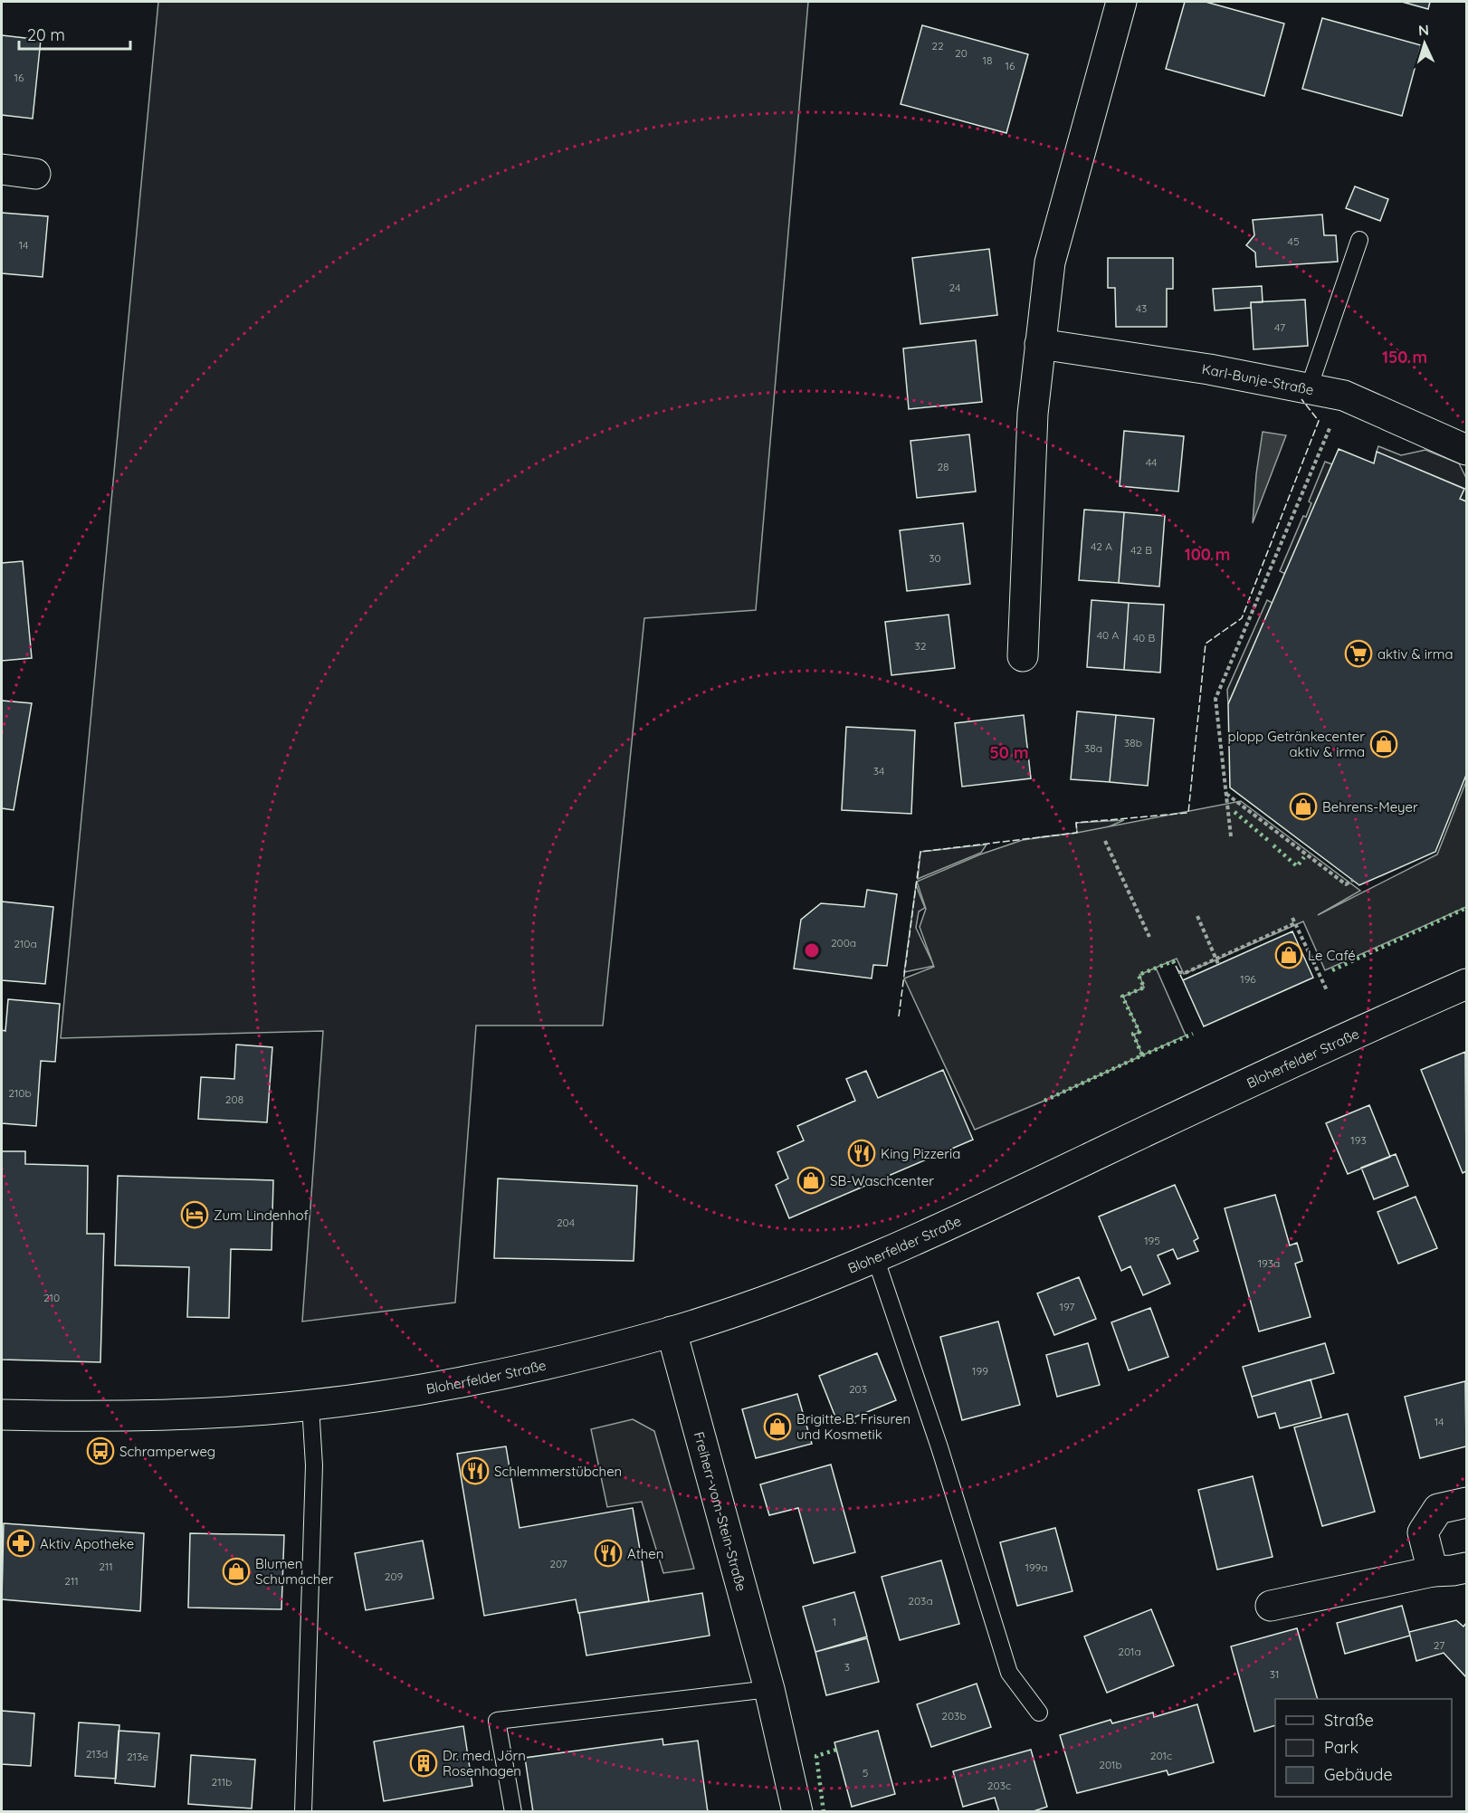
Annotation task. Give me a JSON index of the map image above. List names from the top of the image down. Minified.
{"streets":{"street":["Karl-Bunje-Straße","Bloherfelder Straße","Freiherr-vom-Stein-Straße"]},"crossings":[["Bloherfelder Straße","Freiherr-vom-Stein-Straße"]],"places":{"supermarket":["aktiv & irma"],"shop":["plopp Getränkecenter aktiv & irma","Behrens-Meyer","Le Café","SB-Waschcenter","Brigitte B. Frisuren und Kosmetik","Blumen Schumacher"],"restaurant":["King Pizzeria","Schlemmerstübchen","Athen"],"hotel":["Zum Lindenhof"],"bus stop":["Schramperweg"],"pharmacy":["Aktiv Apotheke"],"building":["Dr. med. Jörn Rosenhagen"]},"house_numbers":["22","20","18","16","16","45","14","24","43","47","44","28","42 A","42 B","30","40 A","40 B","32","38b","38a","34","200a","210a","196","210b","208","193","204","195","193a","210","197","199","203","14","207","211","199a","209","211","203a","1","27","201a","3","31","203b","213d","201c","213e","201b","5","211b","203c"],"legend":["Straße","Park","Gebäude"],"scale_bar":"20 m","north":"top","rings":["150 m","100 m","50 m"]}
